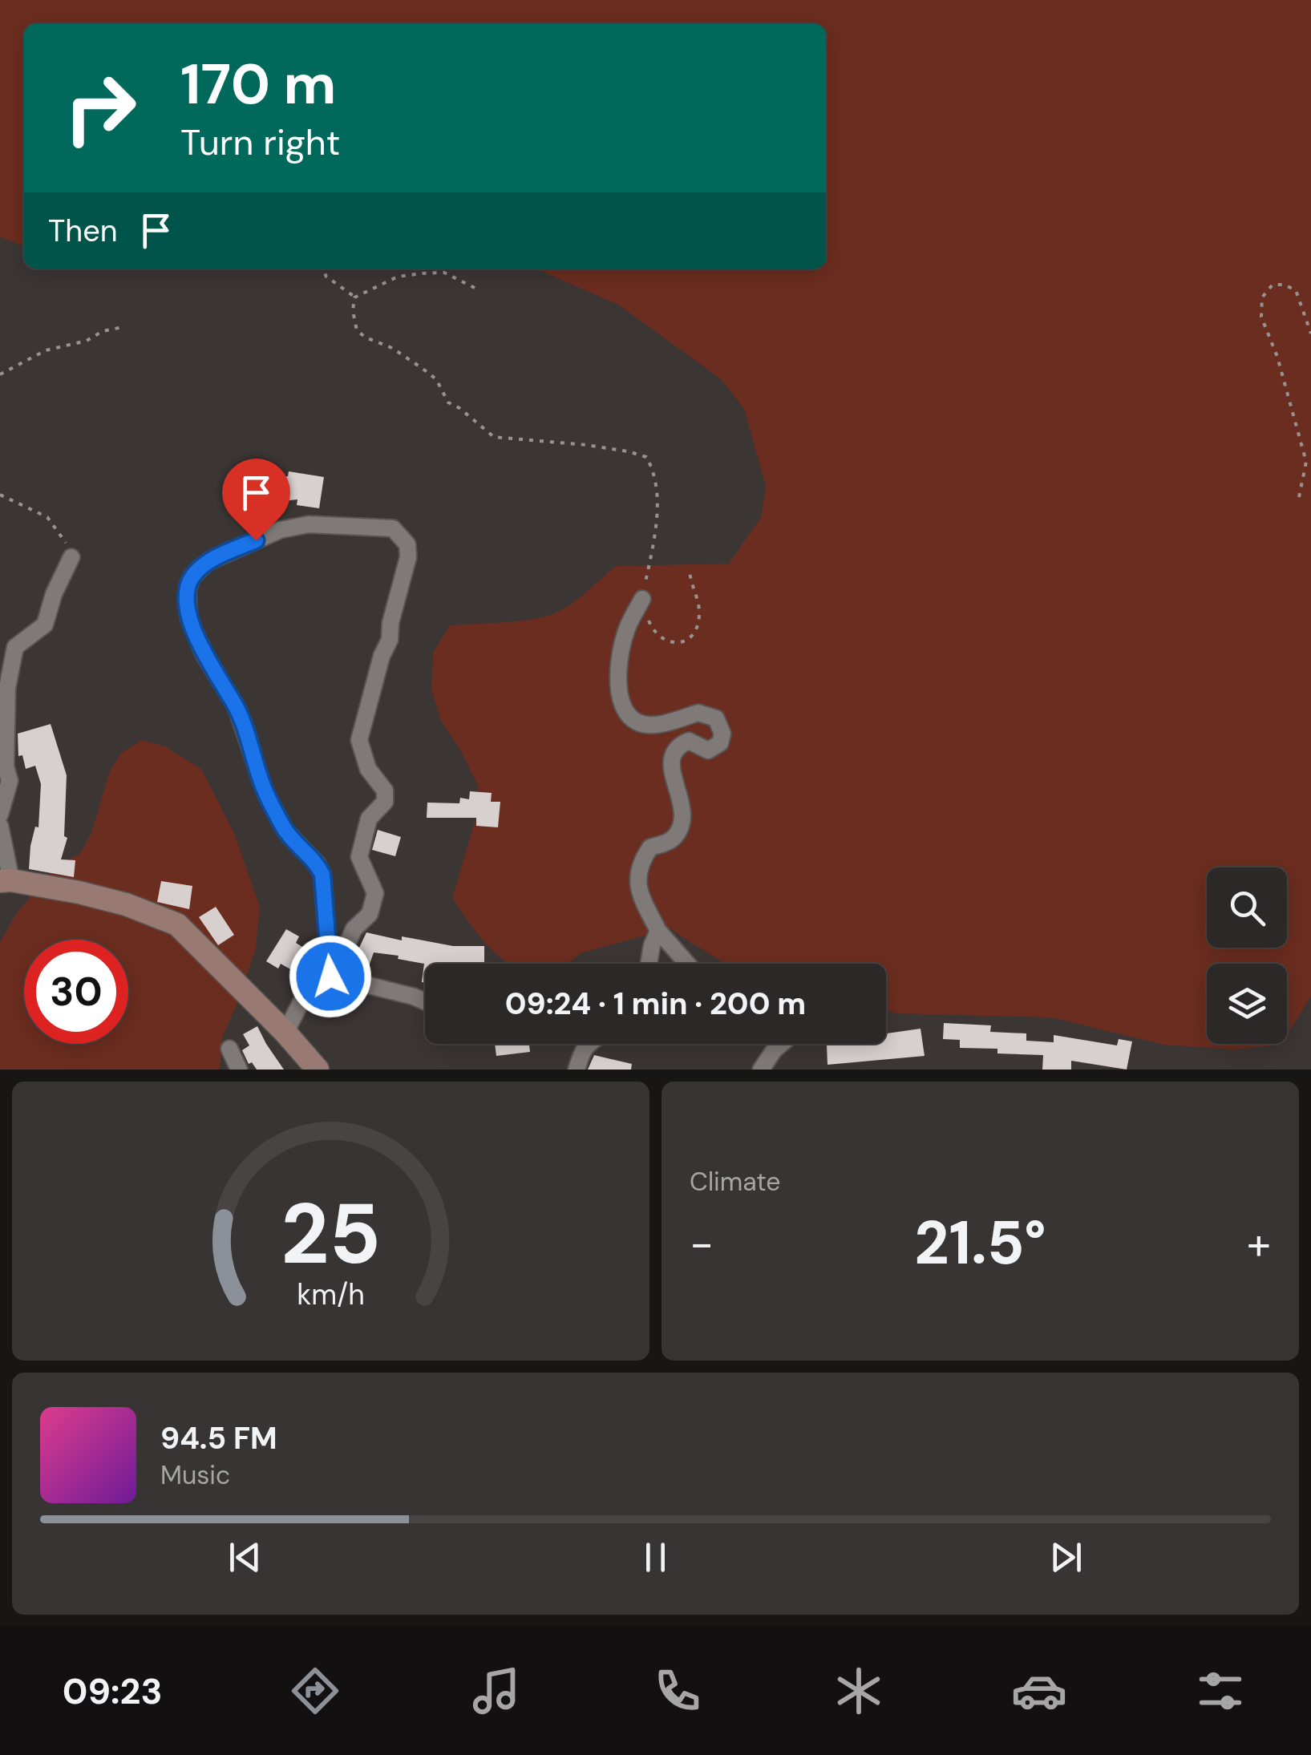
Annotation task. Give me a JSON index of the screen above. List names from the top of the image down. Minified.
{"page":{"turn":["170 m","Turn right"],"then":"Then","limit":"30","trip":"09:24 · 1 min · 200 m","tile":"Climate","heat":["−","21.5°","+"],"song":["94.5 FM","Music"],"tabs":"09:23","gauge":["25","km/h"]}}
